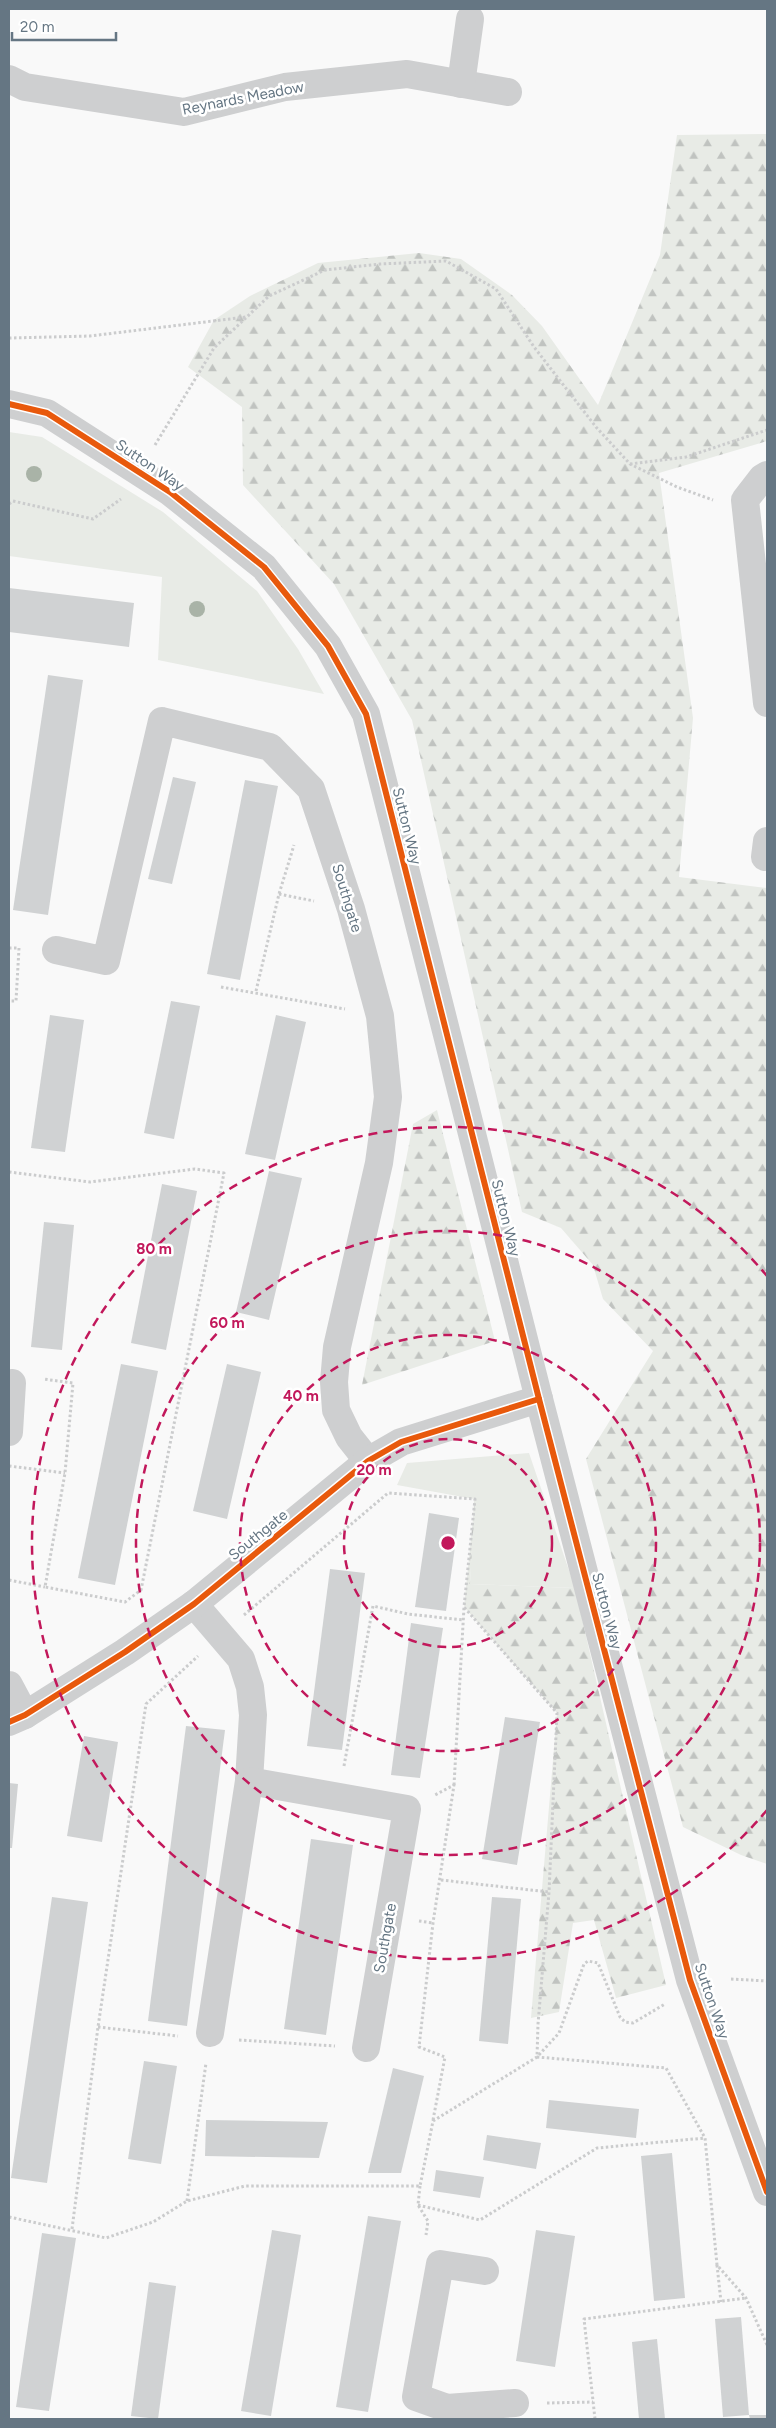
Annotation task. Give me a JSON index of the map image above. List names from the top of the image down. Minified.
{"streets":{"street":["Reynards Meadow","Sutton Way","Southgate"]},"crossings":[["Sutton Way","Southgate"]],"scale_bar":"20 m","rings":["80 m","60 m","40 m","20 m"]}
